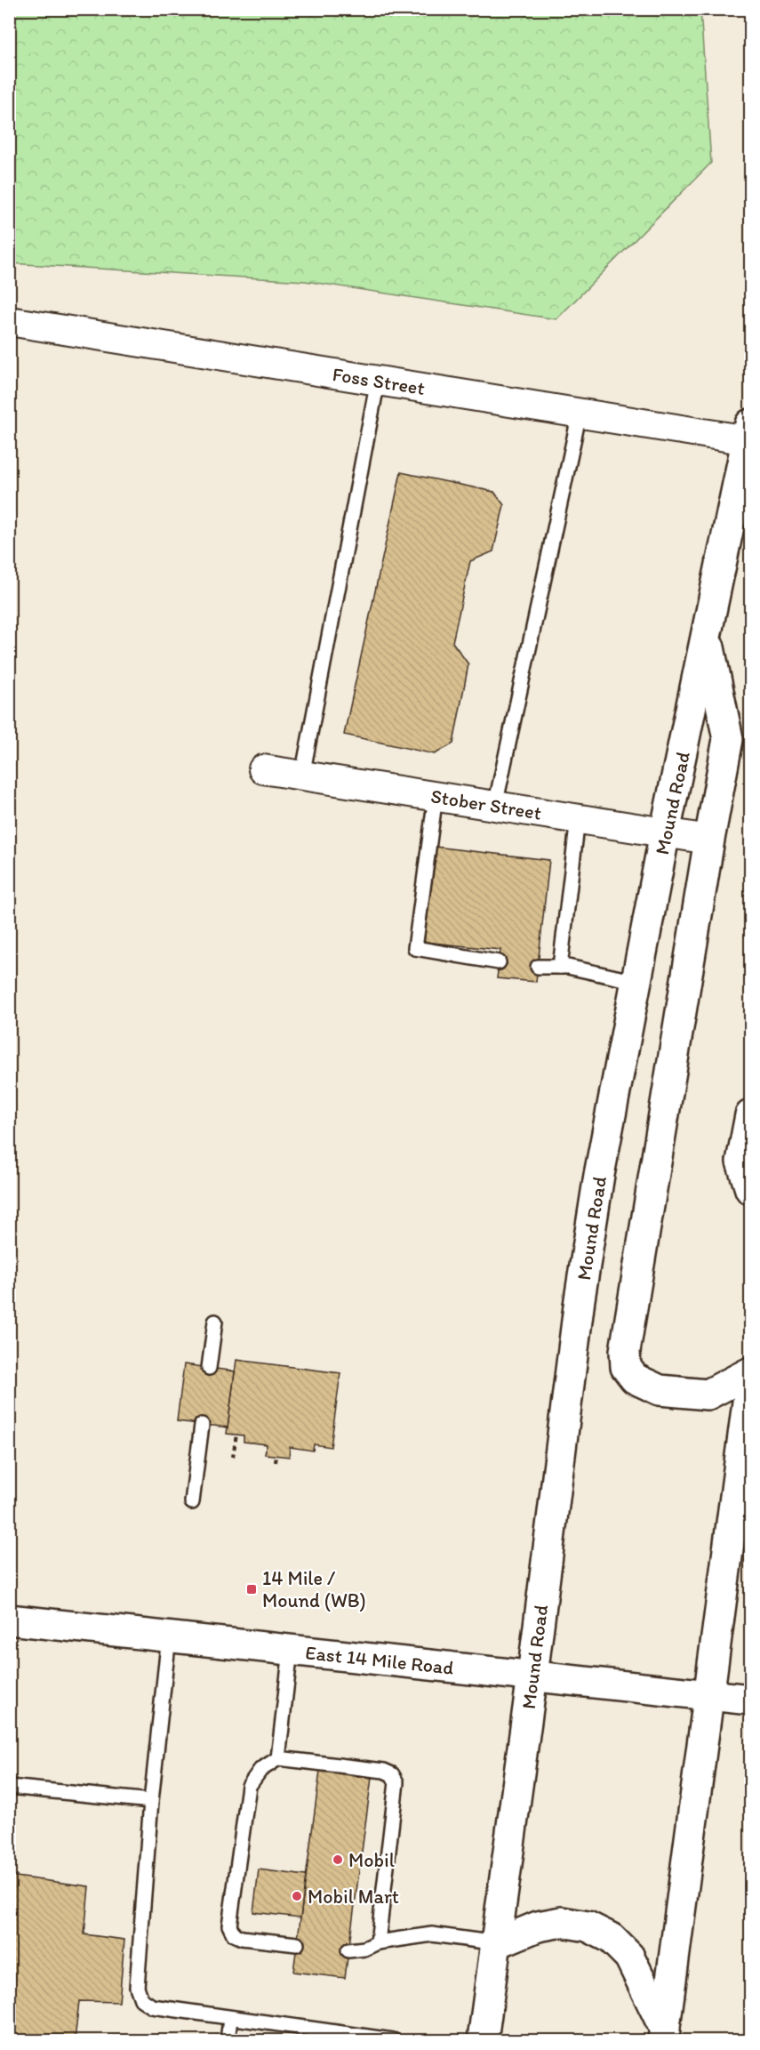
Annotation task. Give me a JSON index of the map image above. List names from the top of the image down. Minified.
{"streets":{"main road":["Mound Road","East 14 Mile Road"],"street":["Foss Street","Stober Street"]},"crossings":[["Foss Street","Mound Road"],["Mound Road","Stober Street"],["Mound Road","East 14 Mile Road"]],"places":{"transit":["14 Mile / Mound (WB)"],"other":["Mobil","Mobil Mart"]}}
